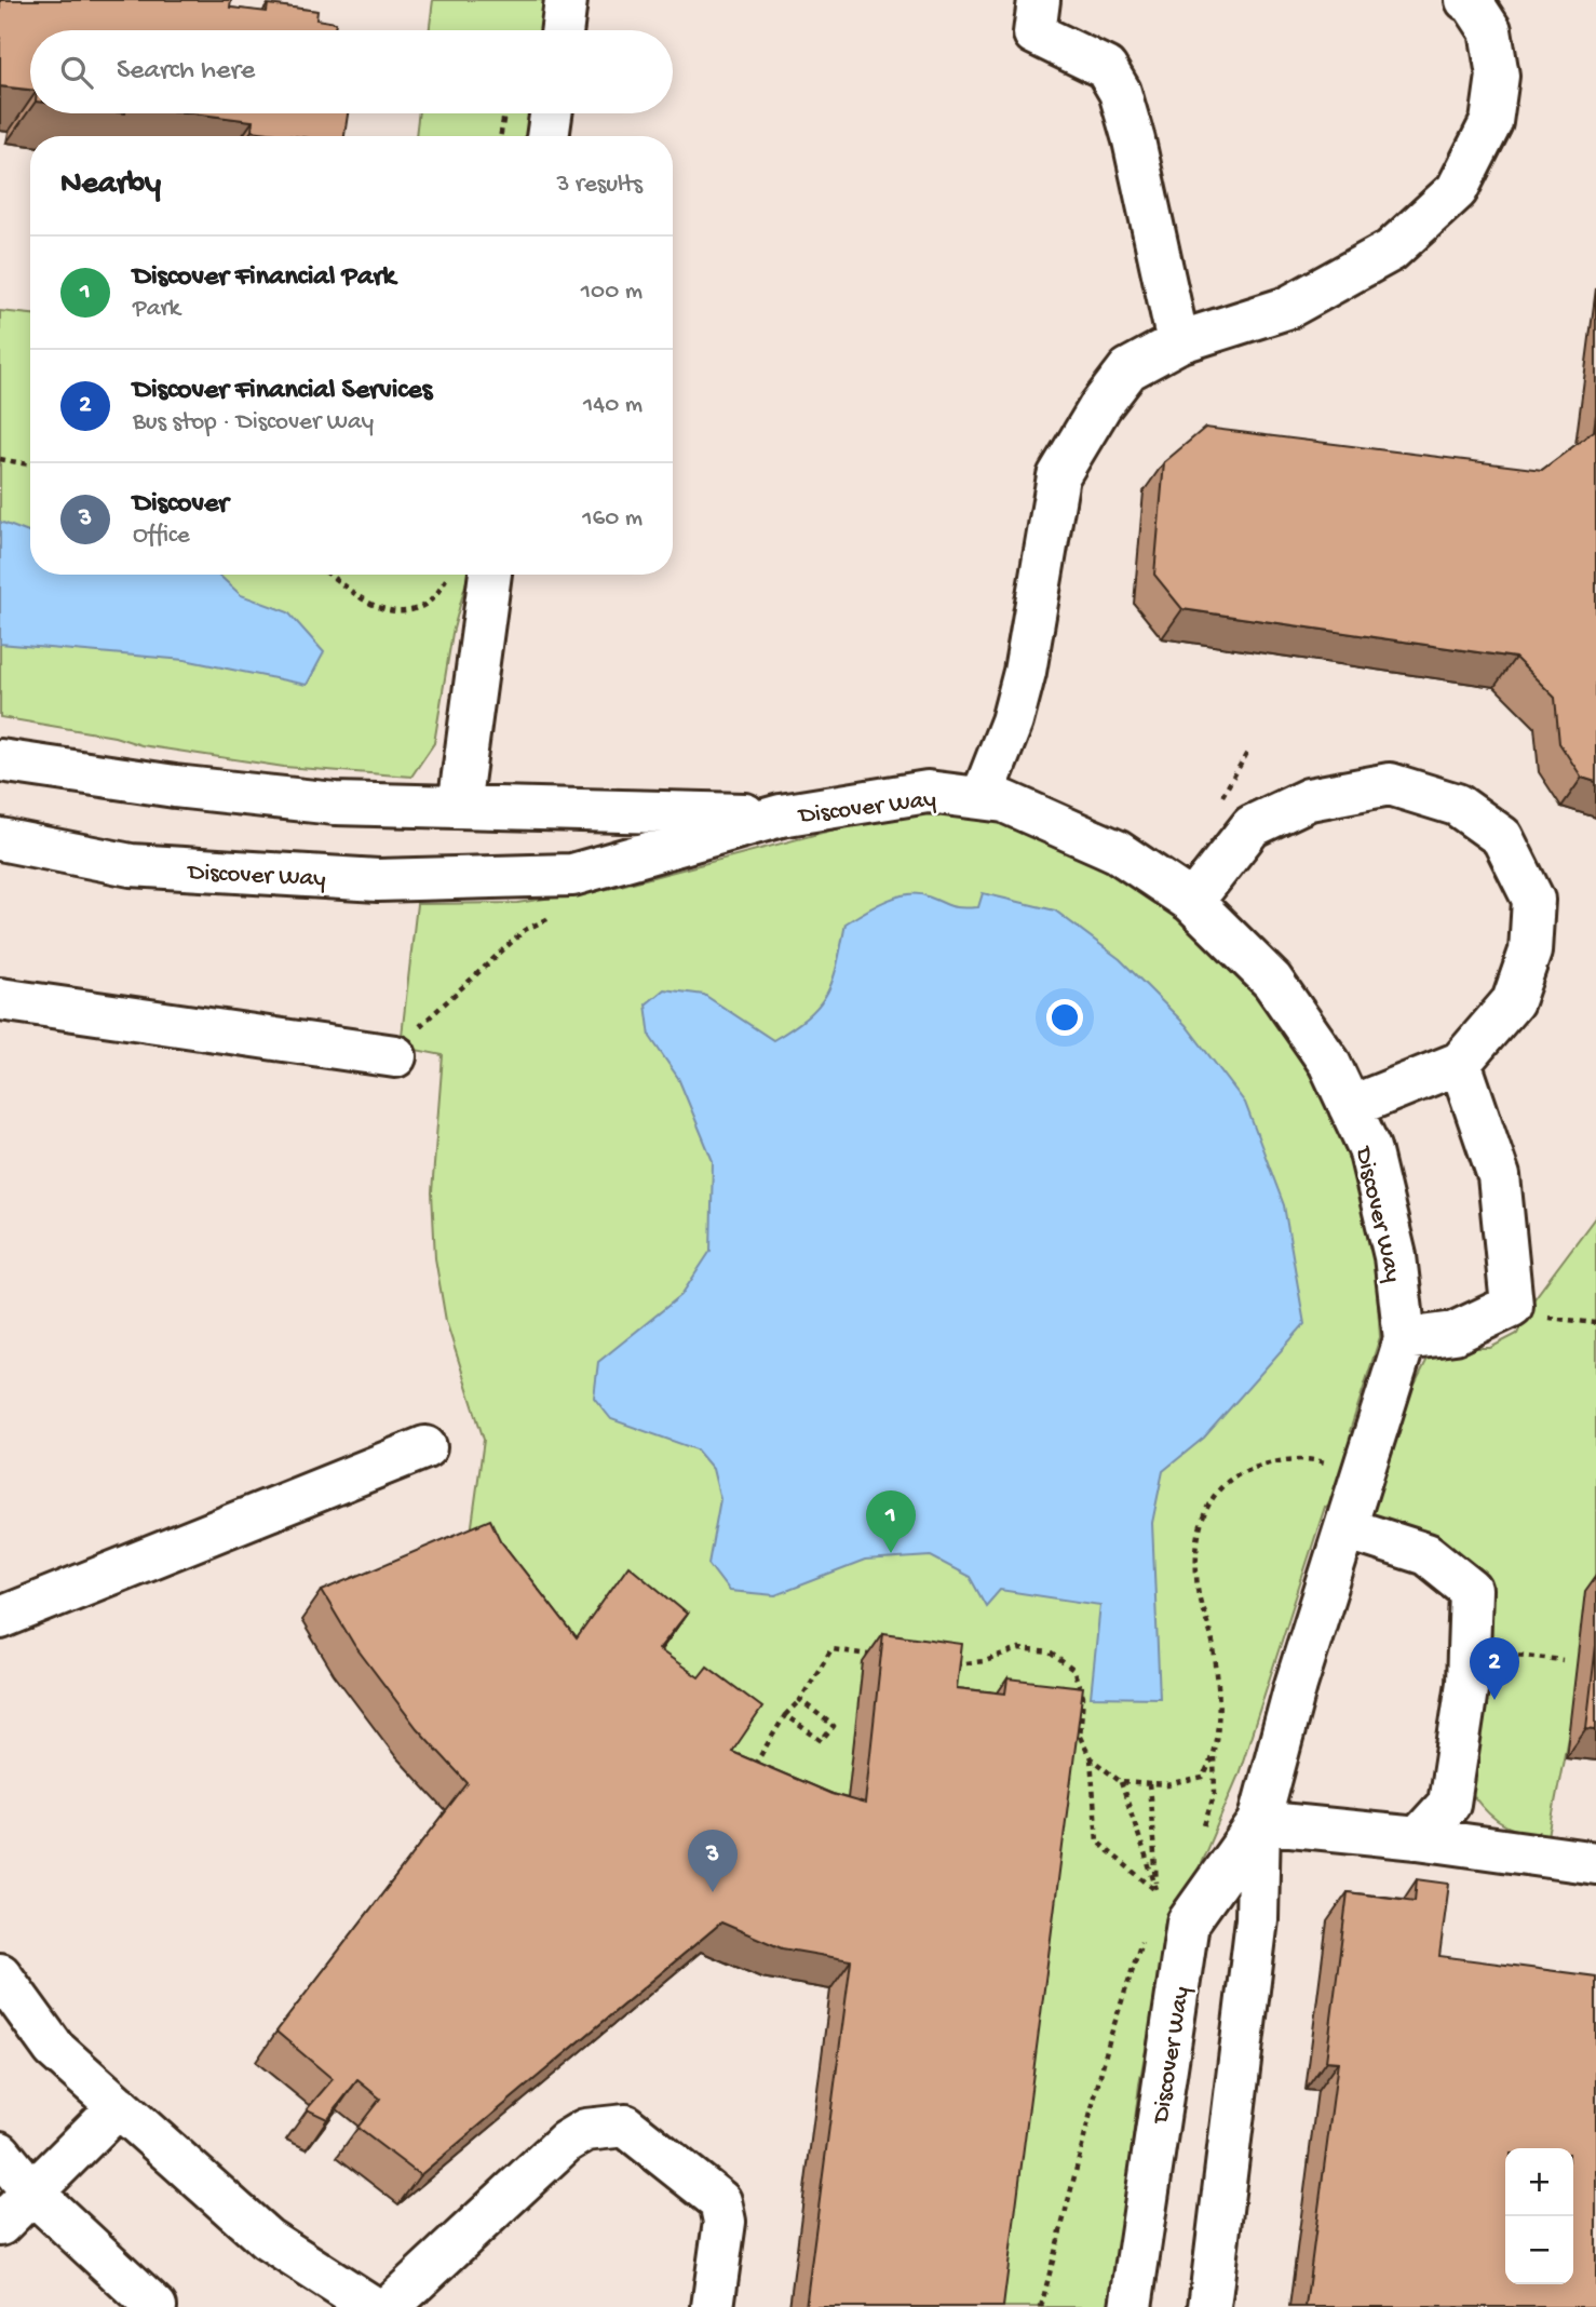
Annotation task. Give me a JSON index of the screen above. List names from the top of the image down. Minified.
{"streets":{"street":["Discover Way"]},"page":{"search":"Search here","heading":["Nearby","3 results"],"list":[{"mark":"1","name":"Discover Financial Park","note":"Park","value":"100 m"},{"mark":"2","name":"Discover Financial Services","note":"Bus stop · Discover Way","value":"140 m"},{"mark":"3","name":"Discover","note":"Office","value":"160 m"}],"pins":["1","2","3"],"map_buttons":["+","−"]}}
